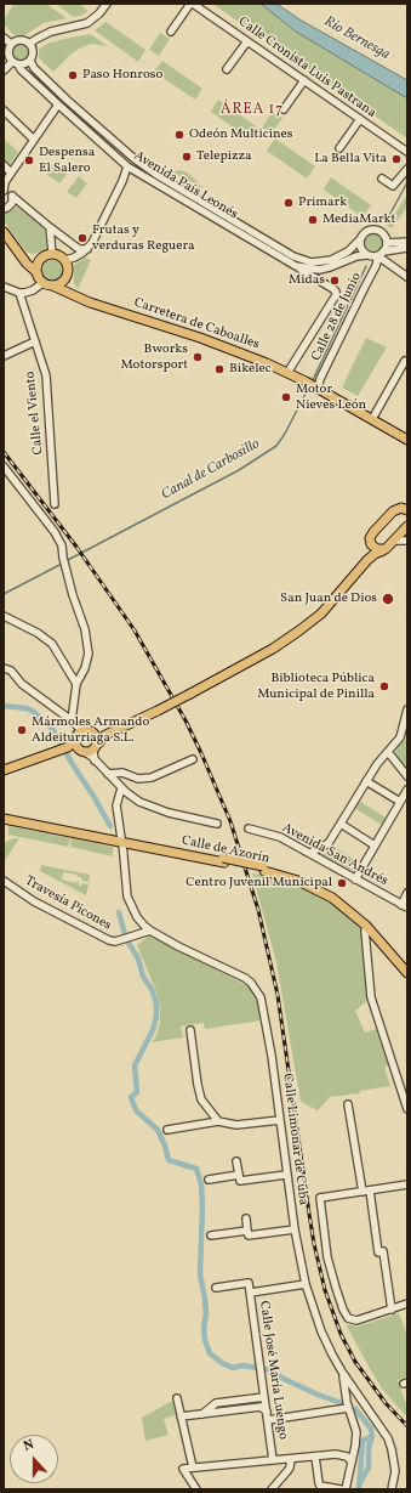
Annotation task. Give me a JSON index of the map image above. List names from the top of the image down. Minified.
{"streets":{"main road":["Carretera de Caboalles","Calle de Azorín"],"street":["Calle Cronista Luis Pastrana","Avenida País Leonés","Calle 28 de Junio","Calle el Viento","Avenida San Andrés","Travesía Picones","Calle Limonar de Cuba","Calle José María Luengo"]},"crossings":[["Avenida País Leonés","Calle 28 de Junio"],["Calle 28 de Junio","Carretera de Caboalles"],["Calle de Azorín","Calle Limonar de Cuba"],["Travesía Picones","Calle Limonar de Cuba"]],"districts":["ÁREA 17"],"water":["Río Bernesga","Canal de Carbosillo"],"places":["Paso Honroso","Odeón Multicines","Telepizza","La Bella Vita","Despensa El Salero","Primark","MediaMarkt","Frutas y verduras Reguera","Midas","Bworks Motorsport","Bikelec","Motor Nieves León","San Juan de Dios","Biblioteca Pública Municipal de Pinilla","Mármoles Armando Aldeiturriaga S.L.","Centro Juvenil Municipal"],"north":"top"}
